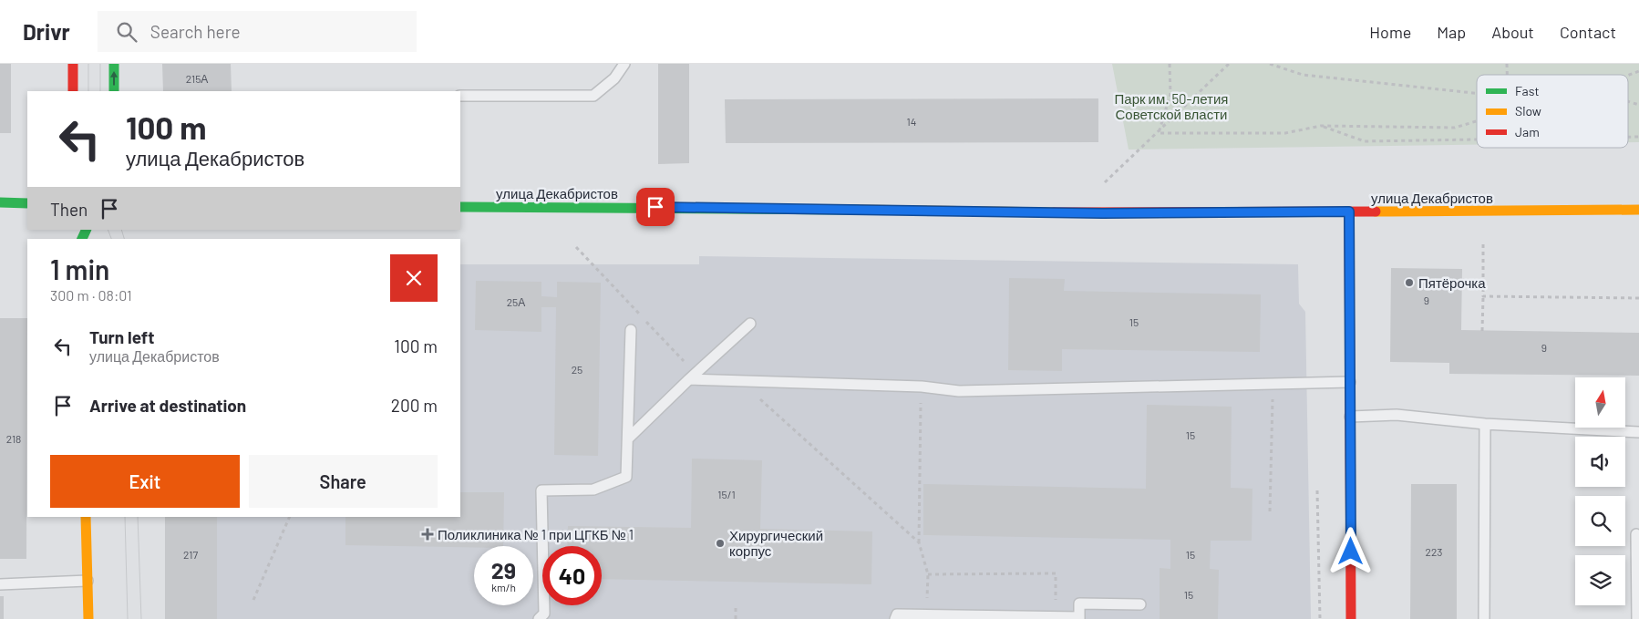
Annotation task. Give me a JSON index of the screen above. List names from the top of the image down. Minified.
{"streets":{"main road":["улица Декабристов"]},"parks":["Парк им. 50-летия Советской власти"],"places":{"other":["Пятёрочка","Хирургический корпус"],"health":["Поликлиника № 1 при ЦГКБ № 1"]},"house_numbers":["215А","14","9","25А","15","9","25","15","218","15/1","223","217","15","15"],"legend":["Fast","Slow","Jam"],"north":"top","page":{"header":"Drivr","search":"Search here","nav":["Home","Map","About","Contact"],"turn":["100 m","улица Декабристов"],"then":"Then","heading":["1 min","300 m · 08:01"],"list":[{"name":"Turn left","note":"улица Декабристов","value":"100 m"},{"name":"Arrive at destination","value":"200 m"}],"buttons":["Exit","Share"],"speed":"29 km/h","limit":"40"}}
